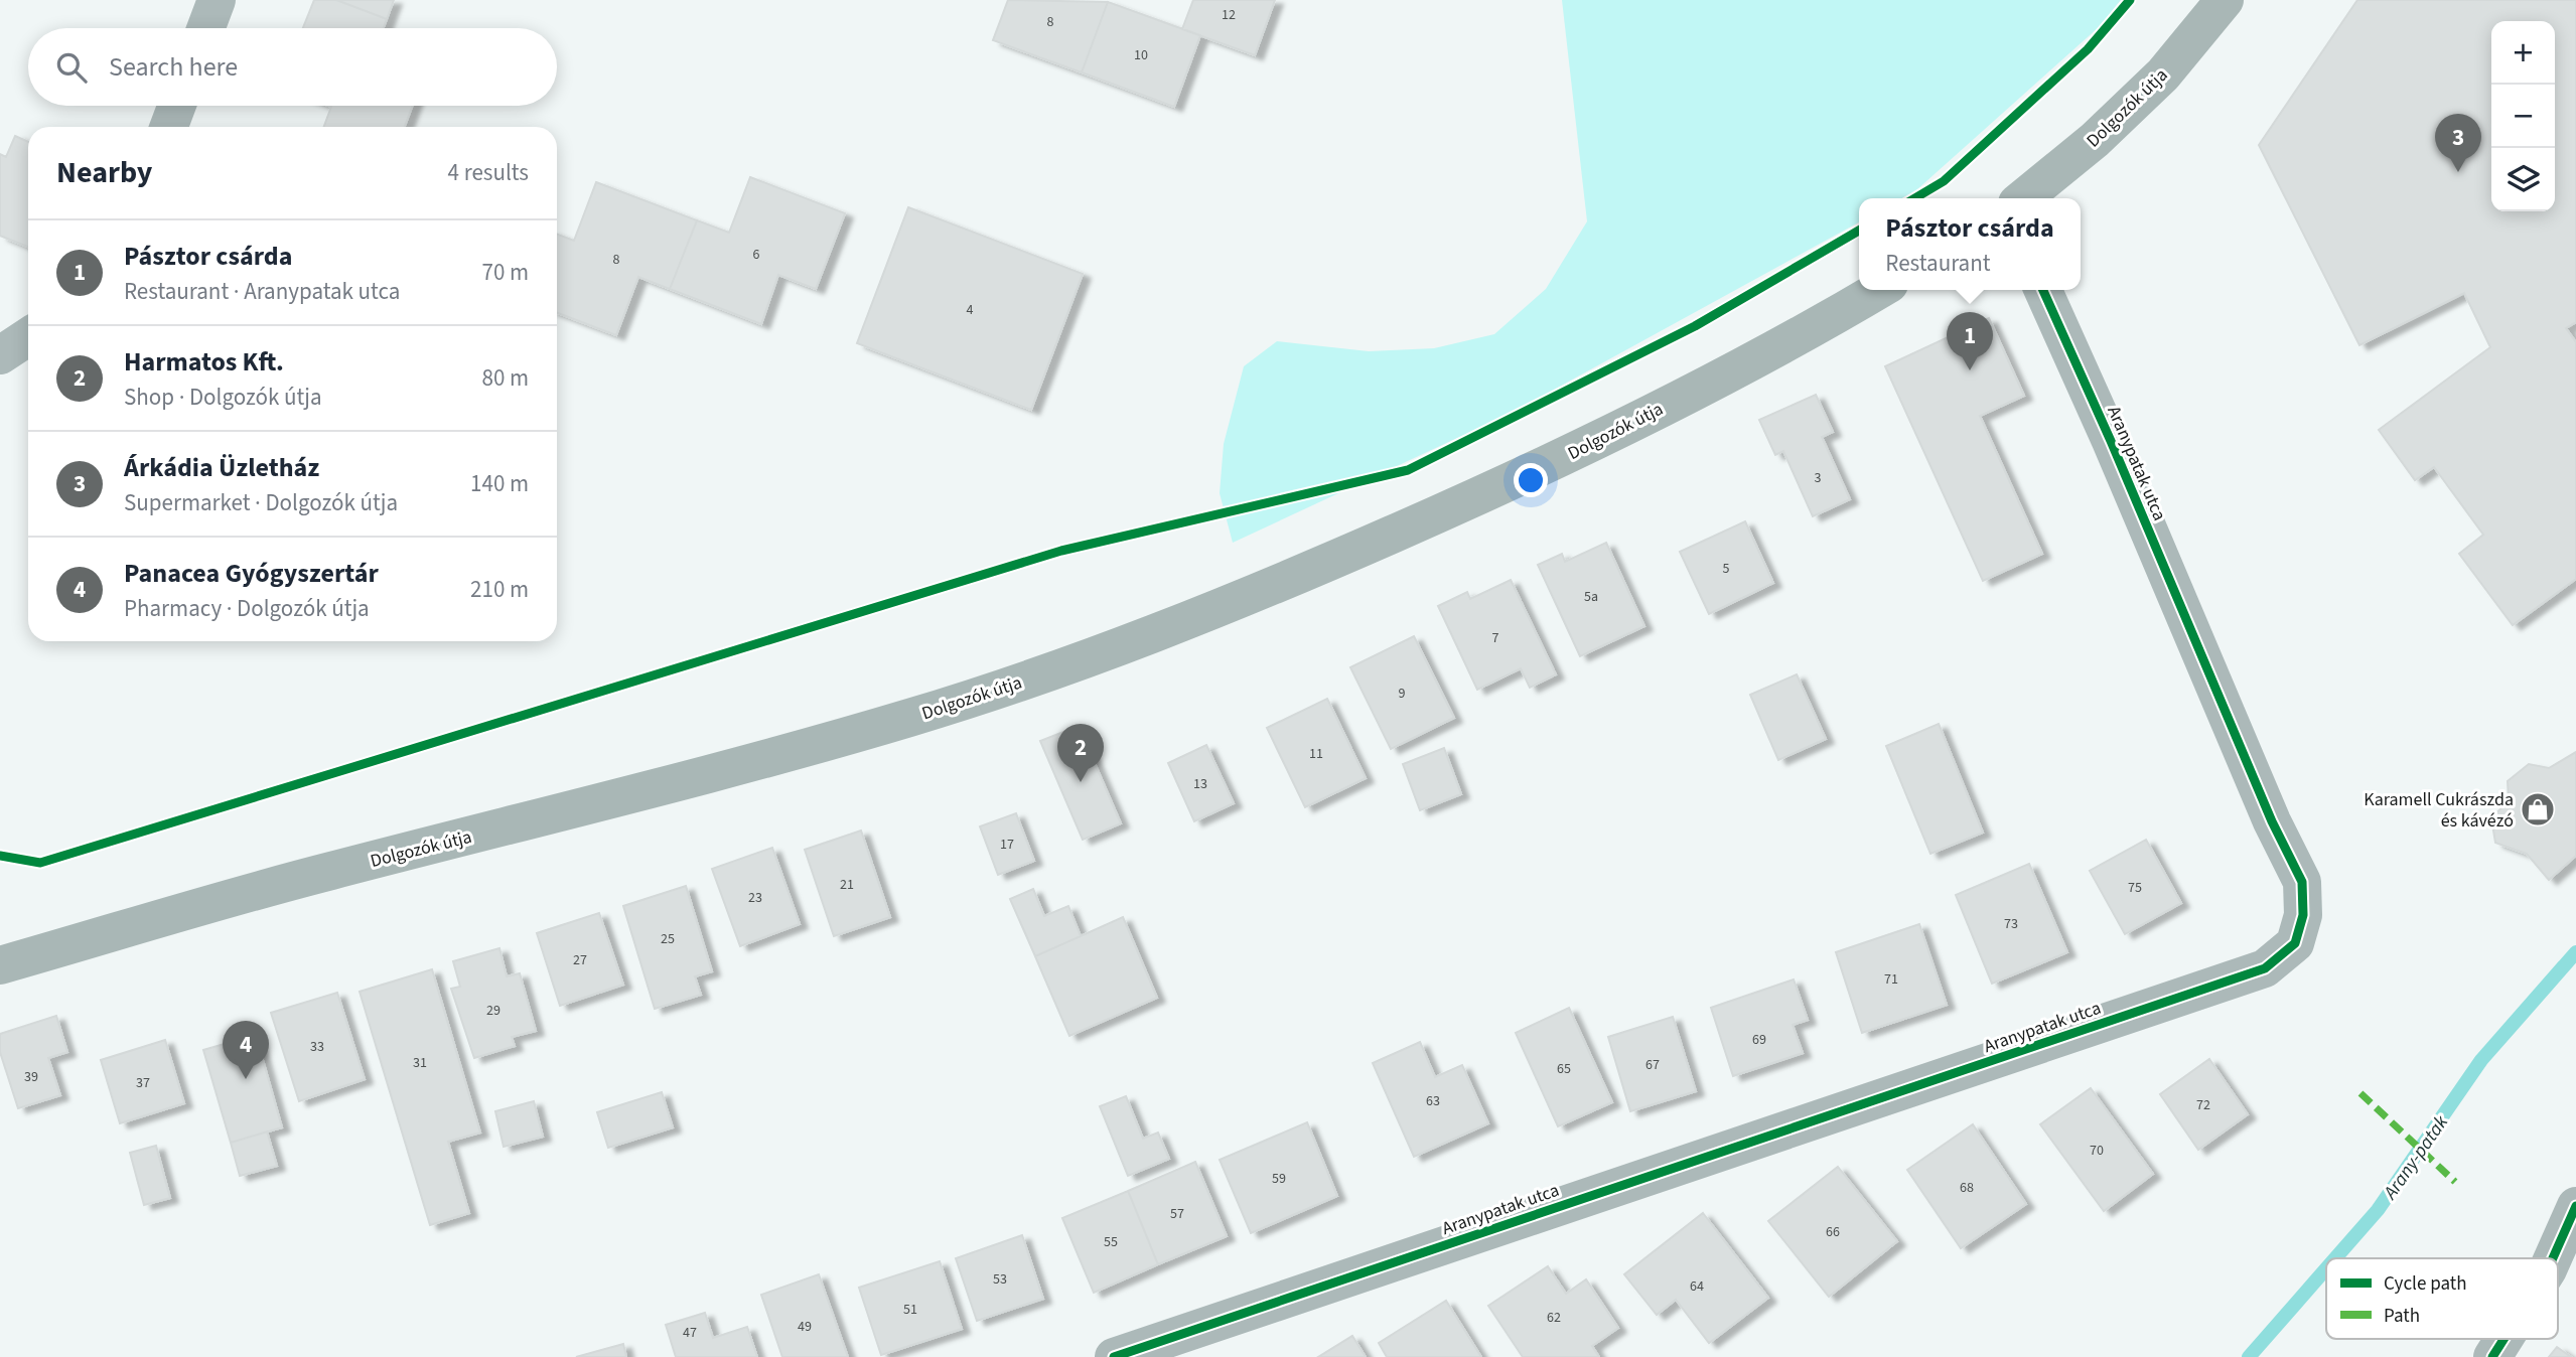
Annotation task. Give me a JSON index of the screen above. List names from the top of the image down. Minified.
{"streets":{"main road":["Dolgozók útja"],"street":["Aranypatak utca"]},"water":["Arany-patak"],"places":{"shop":["Karamell Cukrászda és kávézó"]},"house_numbers":["12","8","10","6","8","4","3","5","5a","7","9","11","13","17","21","75","23","73","25","27","71","29","69","33","31","67","65","39","37","63","72","70","59","68","57","66","55","53","64","51","62","49","47"],"legend":["Cycle path","Path"],"page":{"map_buttons":["+","−"],"search":"Search here","pins":["3","1","2","4"],"heading":["Nearby","4 results"],"popup":["Pásztor csárda","Restaurant"],"list":[{"mark":"1","name":"Pásztor csárda","note":"Restaurant · Aranypatak utca","value":"70 m"},{"mark":"2","name":"Harmatos Kft.","note":"Shop · Dolgozók útja","value":"80 m"},{"mark":"3","name":"Árkádia Üzletház","note":"Supermarket · Dolgozók útja","value":"140 m"},{"mark":"4","name":"Panacea Gyógyszertár","note":"Pharmacy · Dolgozók útja","value":"210 m"}]}}
